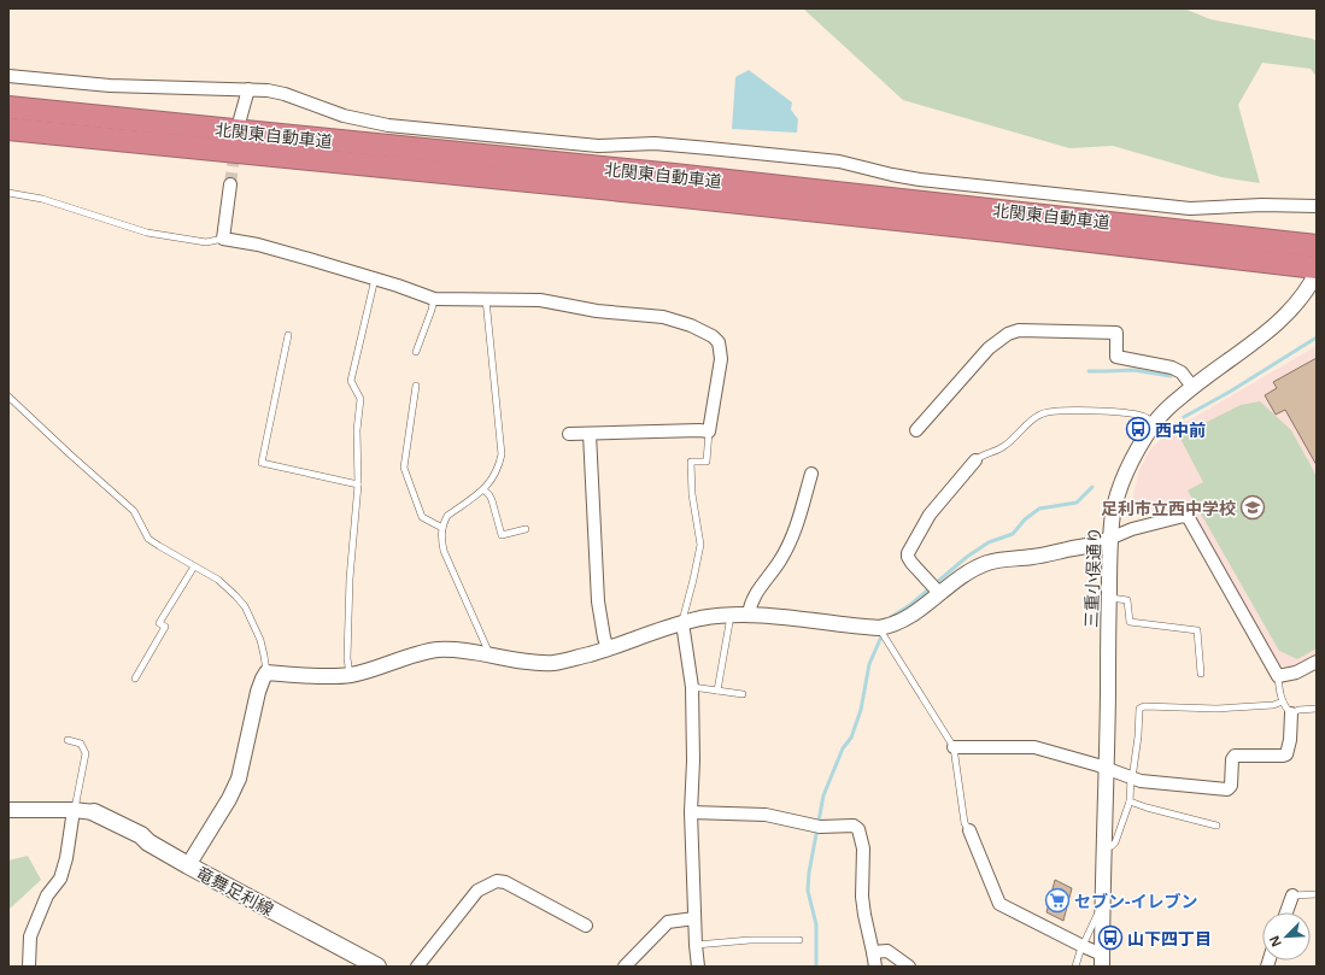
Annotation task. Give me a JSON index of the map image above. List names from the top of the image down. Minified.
{"streets":{"highway":["北関東自動車道"],"main road":["竜舞足利線"],"street":["三重小俣通り"]},"places":{"bus stop":["西中前","山下四丁目"],"school or university":["足利市立西中学校"],"supermarket":["セブン-イレブン"]},"north":"bottom left"}
